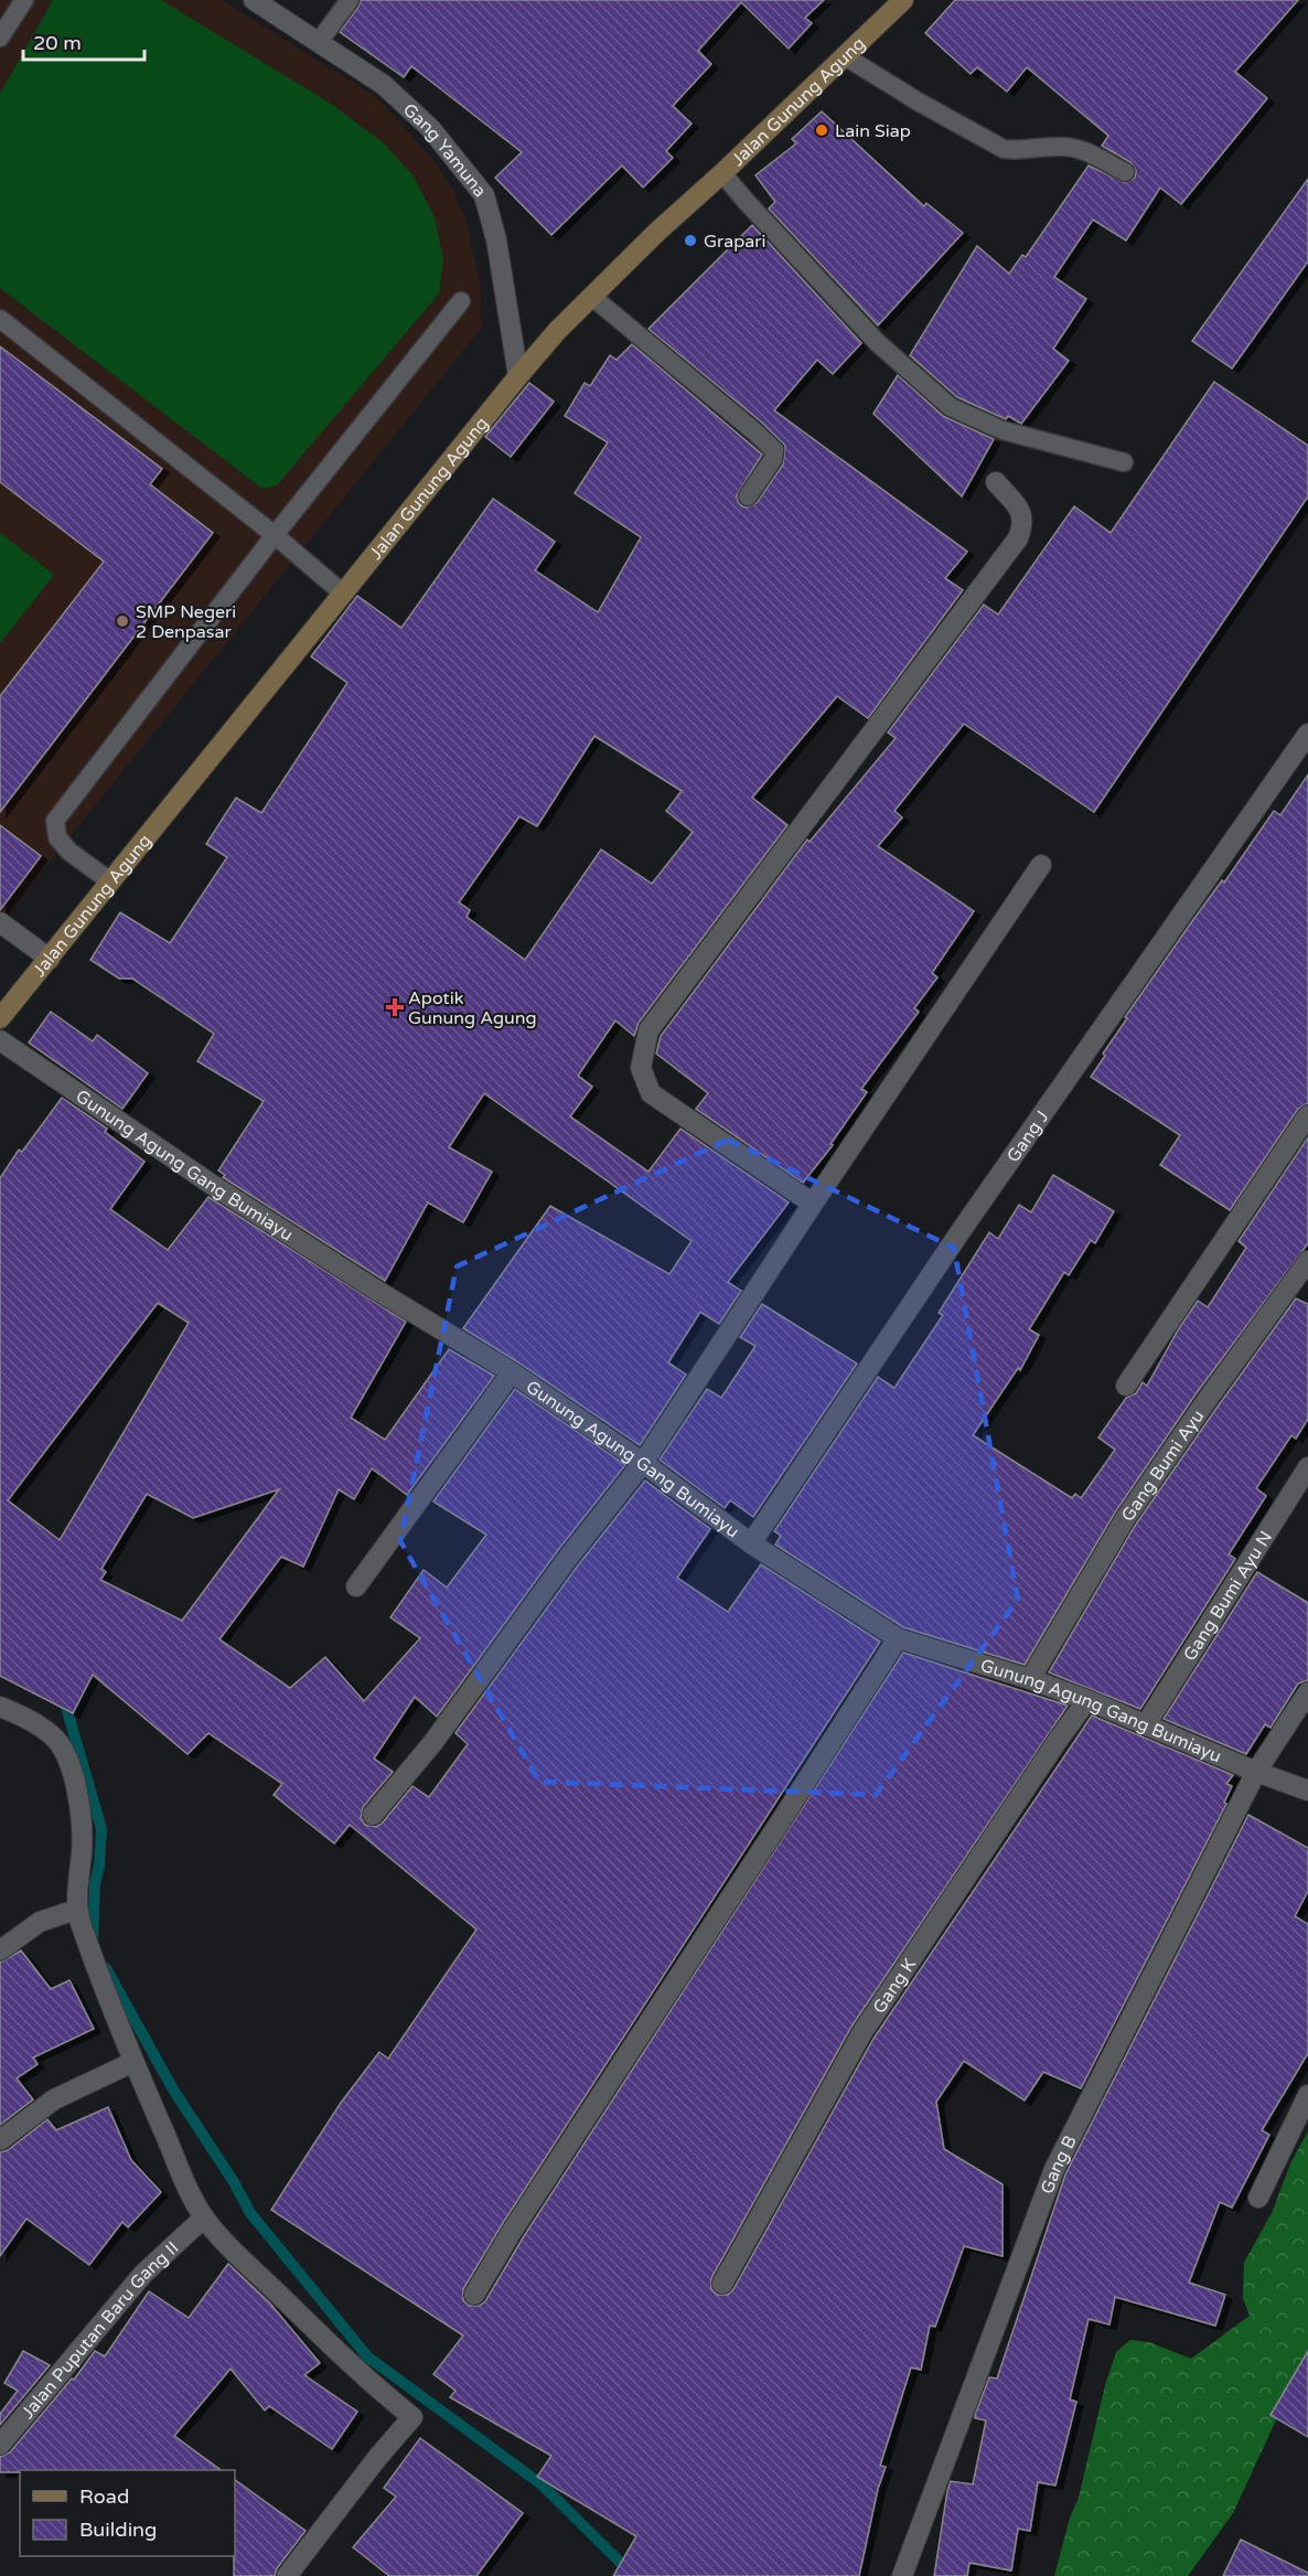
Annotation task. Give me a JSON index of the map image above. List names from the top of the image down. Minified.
{"streets":{"main road":["Jalan Gunung Agung"],"street":["Gang Yamuna","Gang J","Gunung Agung Gang Bumiayu","Gang Bumi Ayu","Gang Bumi Ayu N","Gang K","Gang B","Jalan Puputan Baru Gang II"]},"crossings":[["Jalan Gunung Agung","Gang Yamuna"],["Gang J","Gunung Agung Gang Bumiayu"],["Gunung Agung Gang Bumiayu","Gang Bumi Ayu"],["Gunung Agung Gang Bumiayu","Gang Bumi Ayu N"],["Gunung Agung Gang Bumiayu","Gang K"],["Gunung Agung Gang Bumiayu","Gang B"]],"places":{"other":["Lain Siap","Grapari","SMP Negeri 2 Denpasar"],"health":["Apotik Gunung Agung"]},"legend":["Road","Building"],"scale_bar":"20 m"}
